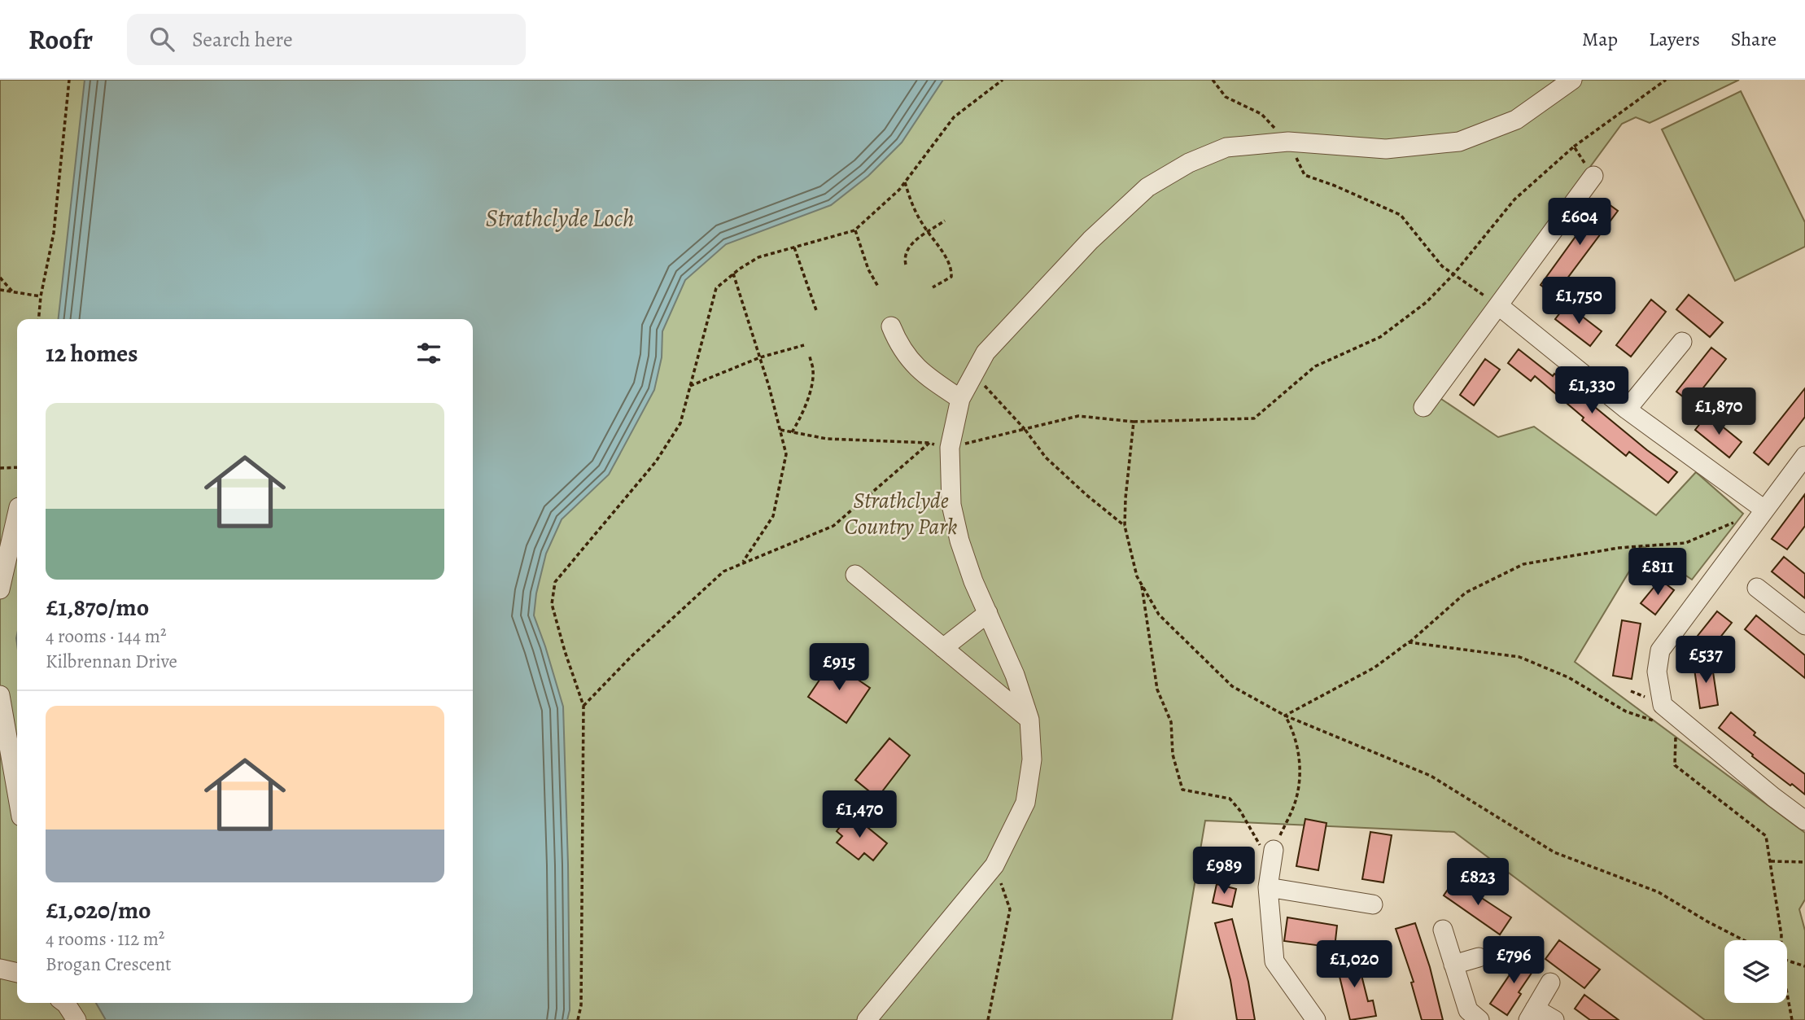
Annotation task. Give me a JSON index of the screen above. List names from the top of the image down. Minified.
{"water":["Strathclyde Loch"],"parks":["Strathclyde Country Park"],"page":{"header":"Roofr","search":"Search here","nav":["Map","Layers","Share"],"price":["£604","£1,750","£1,330","£1,870","£811","£537","£915","£1,470","£989","£823","£796","£1,020"],"heading":"12 homes","list":[{"name":"£1,870/mo","note":"4 rooms · 144 m² · Kilbrennan Drive"},{"name":"£1,020/mo","note":"4 rooms · 112 m² · Brogan Crescent"}]}}
